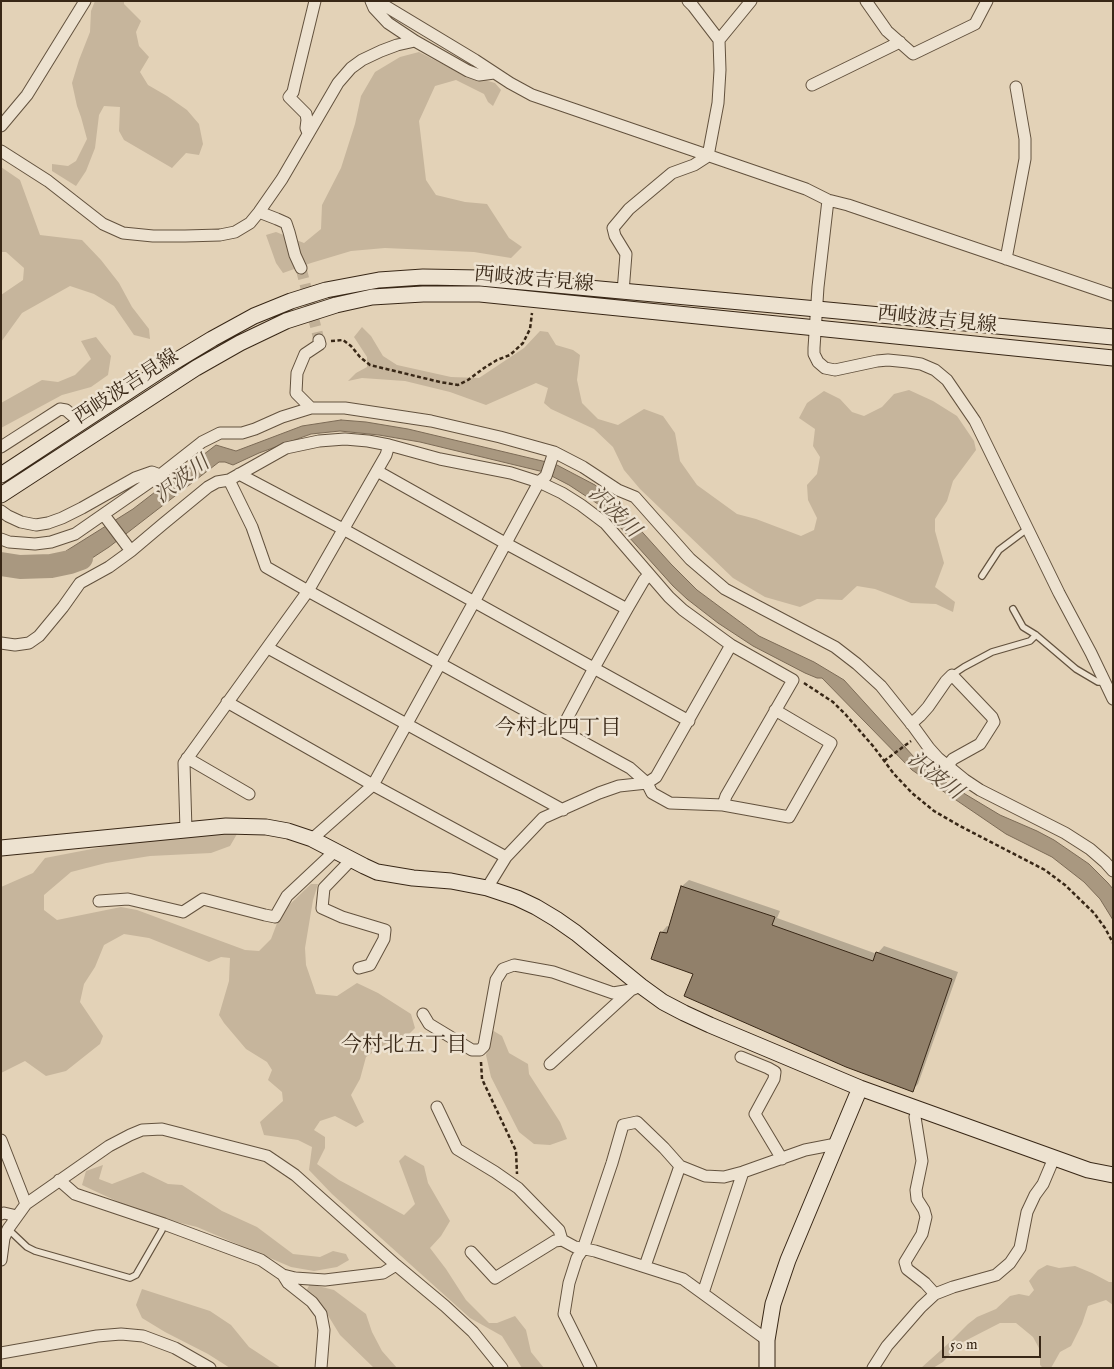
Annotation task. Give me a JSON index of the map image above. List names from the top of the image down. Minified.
{"streets":{"main road":["西岐波吉見線"]},"districts":["今村北四丁目","今村北五丁目"],"water":["沢波川"],"scale_bar":"50 m"}
